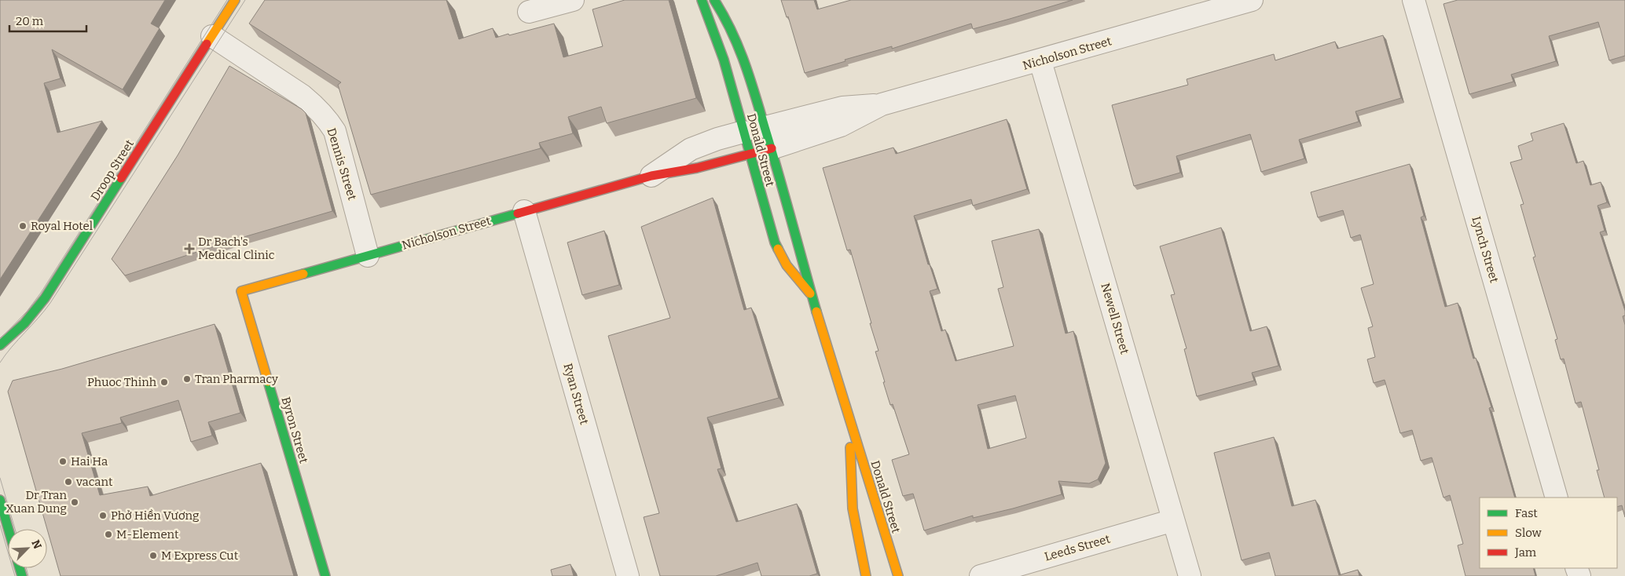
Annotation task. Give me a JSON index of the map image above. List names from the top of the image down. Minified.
{"streets":{"street":["Nicholson Street","Donald Street","Dennis Street","Droop Street","Lynch Street","Newell Street","Ryan Street","Byron Street","Leeds Street"]},"crossings":[["Nicholson Street","Donald Street"],["Nicholson Street","Dennis Street"],["Nicholson Street","Newell Street"],["Nicholson Street","Ryan Street"],["Nicholson Street","Byron Street"],["Dennis Street","Droop Street"],["Newell Street","Leeds Street"]],"places":{"other":["Royal Hotel","Tran Pharmacy","Phuoc Thinh","Hai Ha","vacant","Dr Tran Xuan Dung","Phở Hiền Vương","M-Element","M Express Cut"],"health":["Dr Bach's Medical Clinic"]},"legend":["Fast","Slow","Jam"],"scale_bar":"20 m","north":"top right"}
